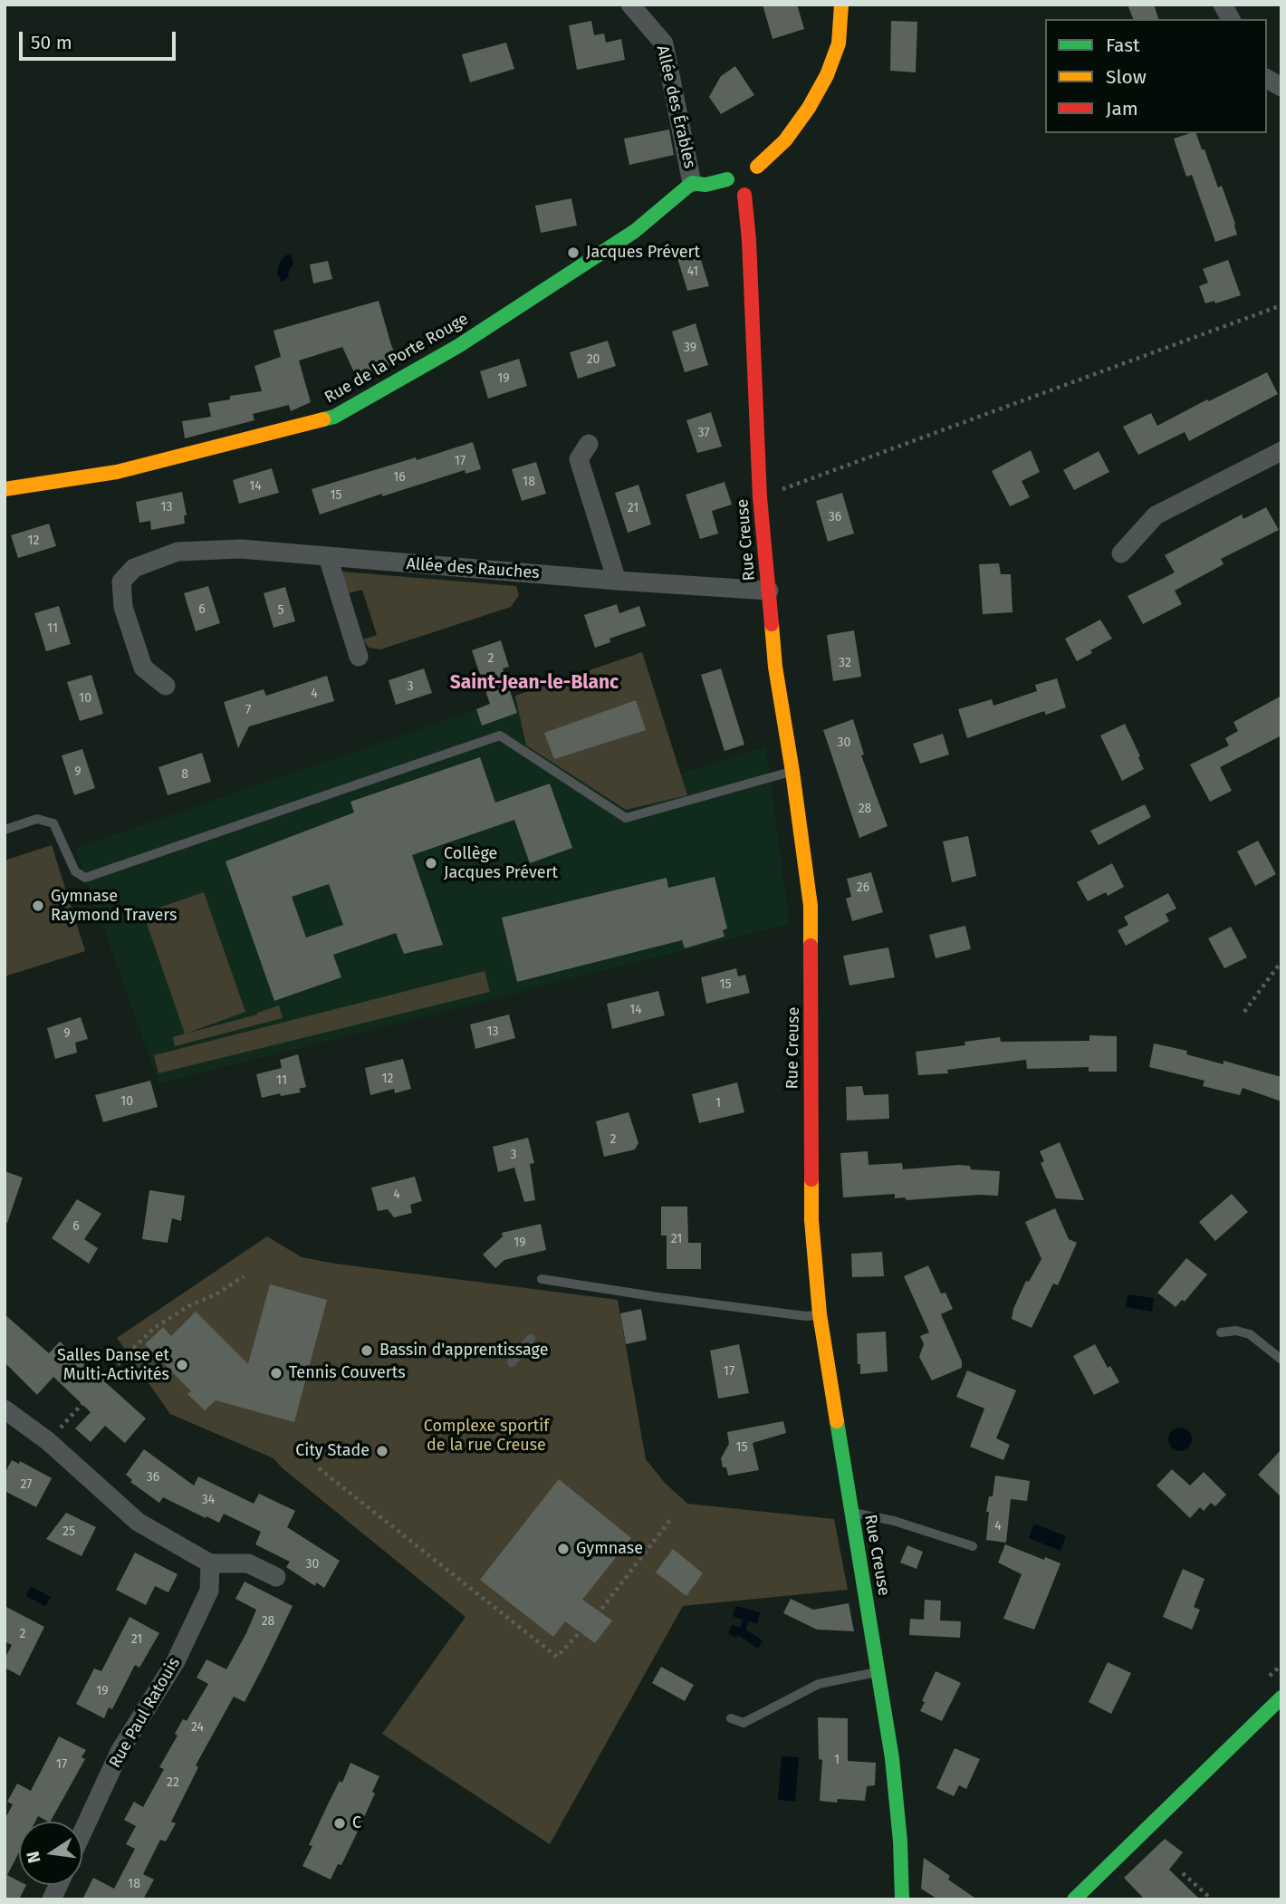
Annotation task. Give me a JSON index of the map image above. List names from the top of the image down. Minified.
{"streets":{"street":["Allée des Érables","Rue de la Porte Rouge","Rue Creuse","Allée des Rauches","Rue Paul Ratouis"]},"crossings":[["Allée des Érables","Rue de la Porte Rouge"],["Rue Creuse","Allée des Rauches"]],"districts":["Saint-Jean-le-Blanc"],"parks":["Complexe sportif de la rue Creuse"],"places":["Jacques Prévert","Collège Jacques Prévert","Gymnase Raymond Travers","Bassin d'apprentissage","Salles Danse et Multi-Activités","Tennis Couverts","City Stade","Gymnase","C"],"house_numbers":["41","39","20","19","37","17","16","18","14","15","13","21","36","12","6","5","11","2","32","3","4","10","7","30","9","8","28","26","15","14","13","9","12","11","10","1","2","3","4","6","21","19","17","15","36","27","34","4","25","30","28","2","21","19","24","1","17","22","18"],"legend":["Fast","Slow","Jam"],"scale_bar":"50 m","north":"left"}
